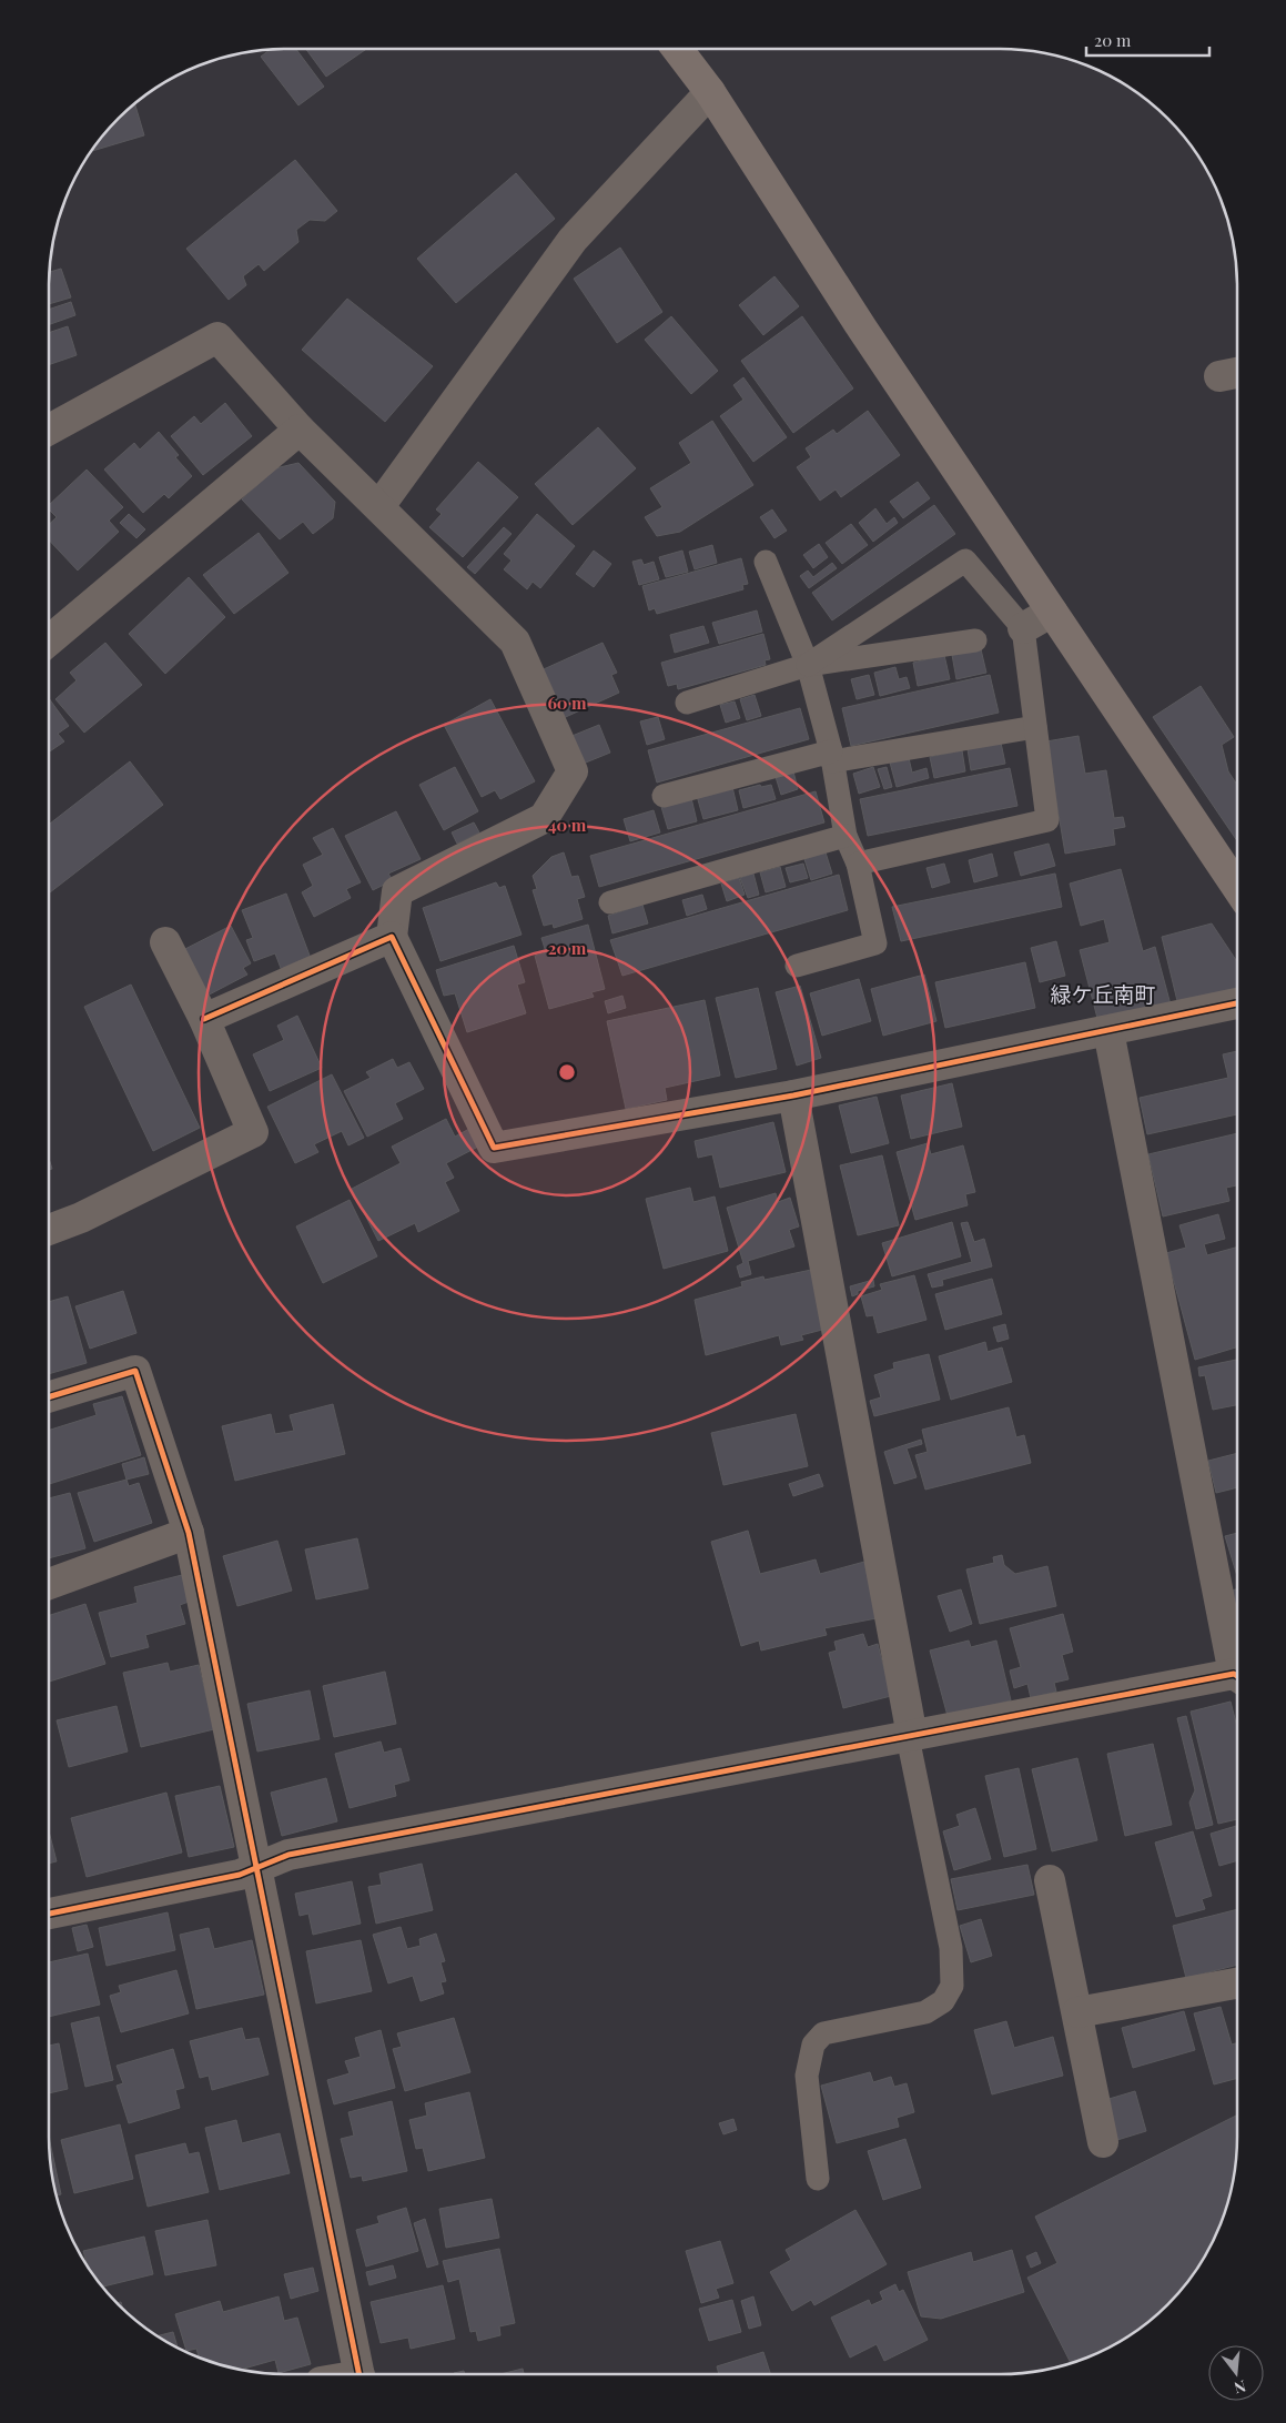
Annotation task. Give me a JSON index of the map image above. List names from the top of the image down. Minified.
{"districts":["緑ケ丘南町"],"scale_bar":"20 m","north":"bottom","rings":["60 m","40 m","20 m"]}
